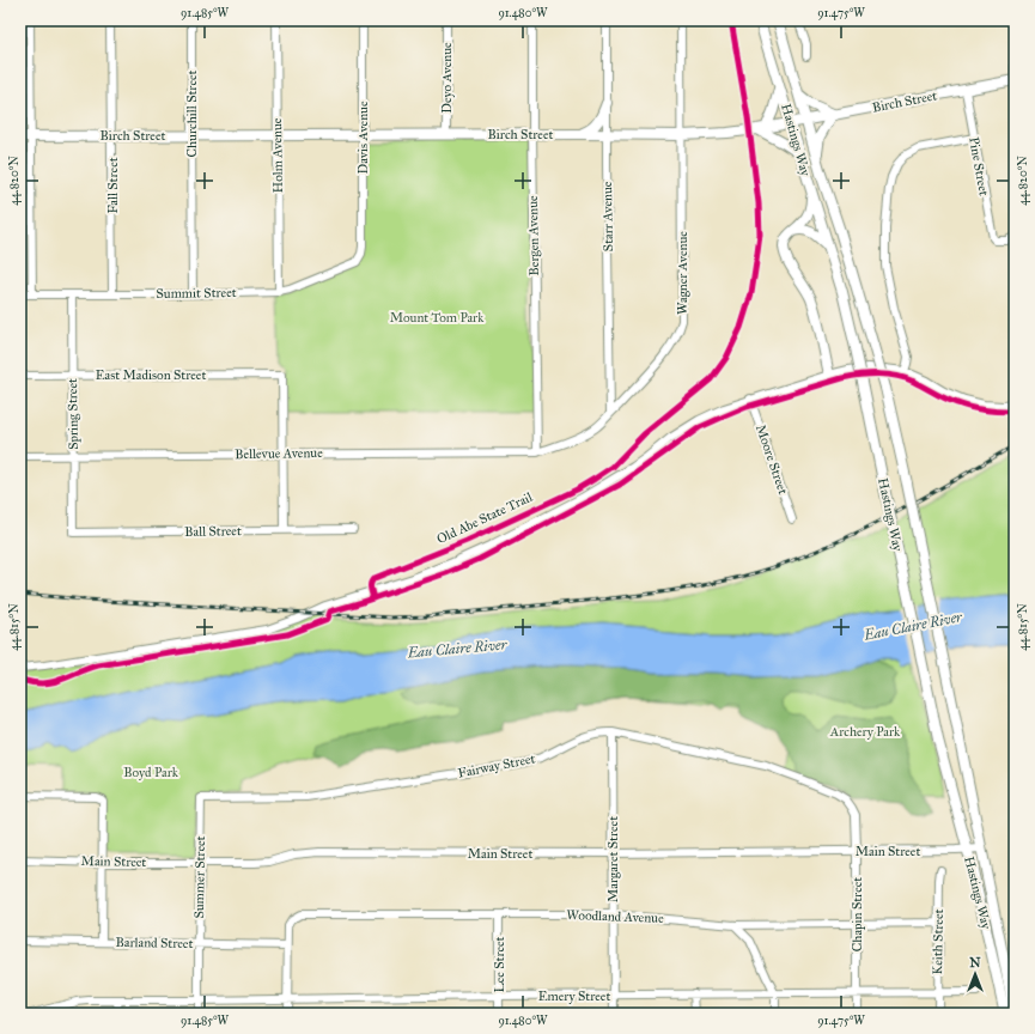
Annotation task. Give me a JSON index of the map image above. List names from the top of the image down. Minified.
{"streets":{"main road":["Birch Street","Hastings Way"],"street":["Deyo Avenue","Churchill Street","Davis Avenue","Holm Avenue","Pine Street","Fall Street","Starr Avenue","Bergen Avenue","Wagner Avenue","Summit Street","East Madison Street","Spring Street","Bellevue Avenue","Moore Street","Ball Street","Fairway Street","Main Street","Margaret Street","Summer Street","Chapin Street","Woodland Avenue","Keith Street","Barland Street","Lee Street","Emery Street"],"cycle path":["Old Abe State Trail"]},"crossings":[["Deyo Avenue","Birch Street"],["Birch Street","Churchill Street"],["Birch Street","Davis Avenue"],["Birch Street","Hastings Way"],["Birch Street","Holm Avenue"],["Birch Street","Pine Street"],["Birch Street","Fall Street"],["Birch Street","Starr Avenue"],["Birch Street","Bergen Avenue"],["Birch Street","Wagner Avenue"],["Churchill Street","Summit Street"],["Davis Avenue","Summit Street"],["Hastings Way","Main Street"],["Holm Avenue","Summit Street"],["Fall Street","Summit Street"],["Starr Avenue","Wagner Avenue"],["Bergen Avenue","Wagner Avenue"],["Bergen Avenue","Bellevue Avenue"],["Wagner Avenue","Bellevue Avenue"],["Summit Street","Spring Street"],["East Madison Street","Spring Street"],["East Madison Street","Bellevue Avenue"],["Spring Street","Bellevue Avenue"],["Spring Street","Ball Street"],["Fairway Street","Margaret Street"],["Fairway Street","Summer Street"],["Fairway Street","Chapin Street"],["Main Street","Margaret Street"],["Main Street","Summer Street"],["Main Street","Chapin Street"],["Margaret Street","Woodland Avenue"],["Margaret Street","Emery Street"],["Summer Street","Barland Street"],["Summer Street","Emery Street"],["Chapin Street","Woodland Avenue"],["Chapin Street","Emery Street"],["Woodland Avenue","Keith Street"],["Woodland Avenue","Barland Street"],["Woodland Avenue","Lee Street"],["Keith Street","Emery Street"],["Lee Street","Emery Street"]],"water":["Eau Claire River"],"parks":["Mount Tom Park","Archery Park","Boyd Park"],"north":"top","coordinates":["91.485°W","91.480°W","91.475°W","44.820°N","44.815°N"]}
